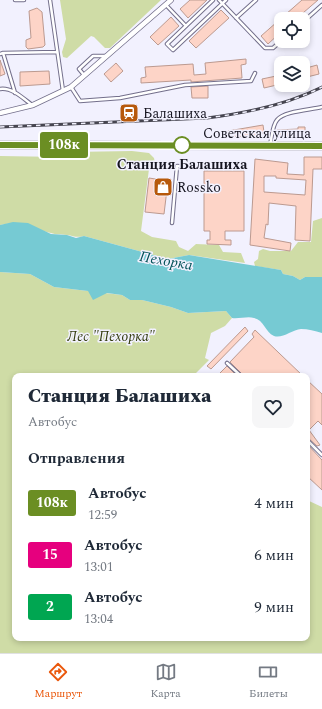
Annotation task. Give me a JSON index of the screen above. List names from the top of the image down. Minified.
{"streets":{"main road":["Советская улица"]},"water":["Пехорка"],"parks":["Лес \"Пехорка\""],"places":{"station":["Балашиха"],"other":["Станция Балашиха"],"shop":["Rossko"]},"lines":["bus line 108к"],"page":{"on_map":"108к","heading":[["Станция Балашиха","Автобус"],"Отправления"],"list":[{"mark":"108к","name":"Автобус","note":"12:59","value":"4 мин"},{"mark":"15","name":"Автобус","note":"13:01","value":"6 мин"},{"mark":"2","name":"Автобус","note":"13:04","value":"9 мин"}],"tabs":["Маршрут","Карта","Билеты"]}}
